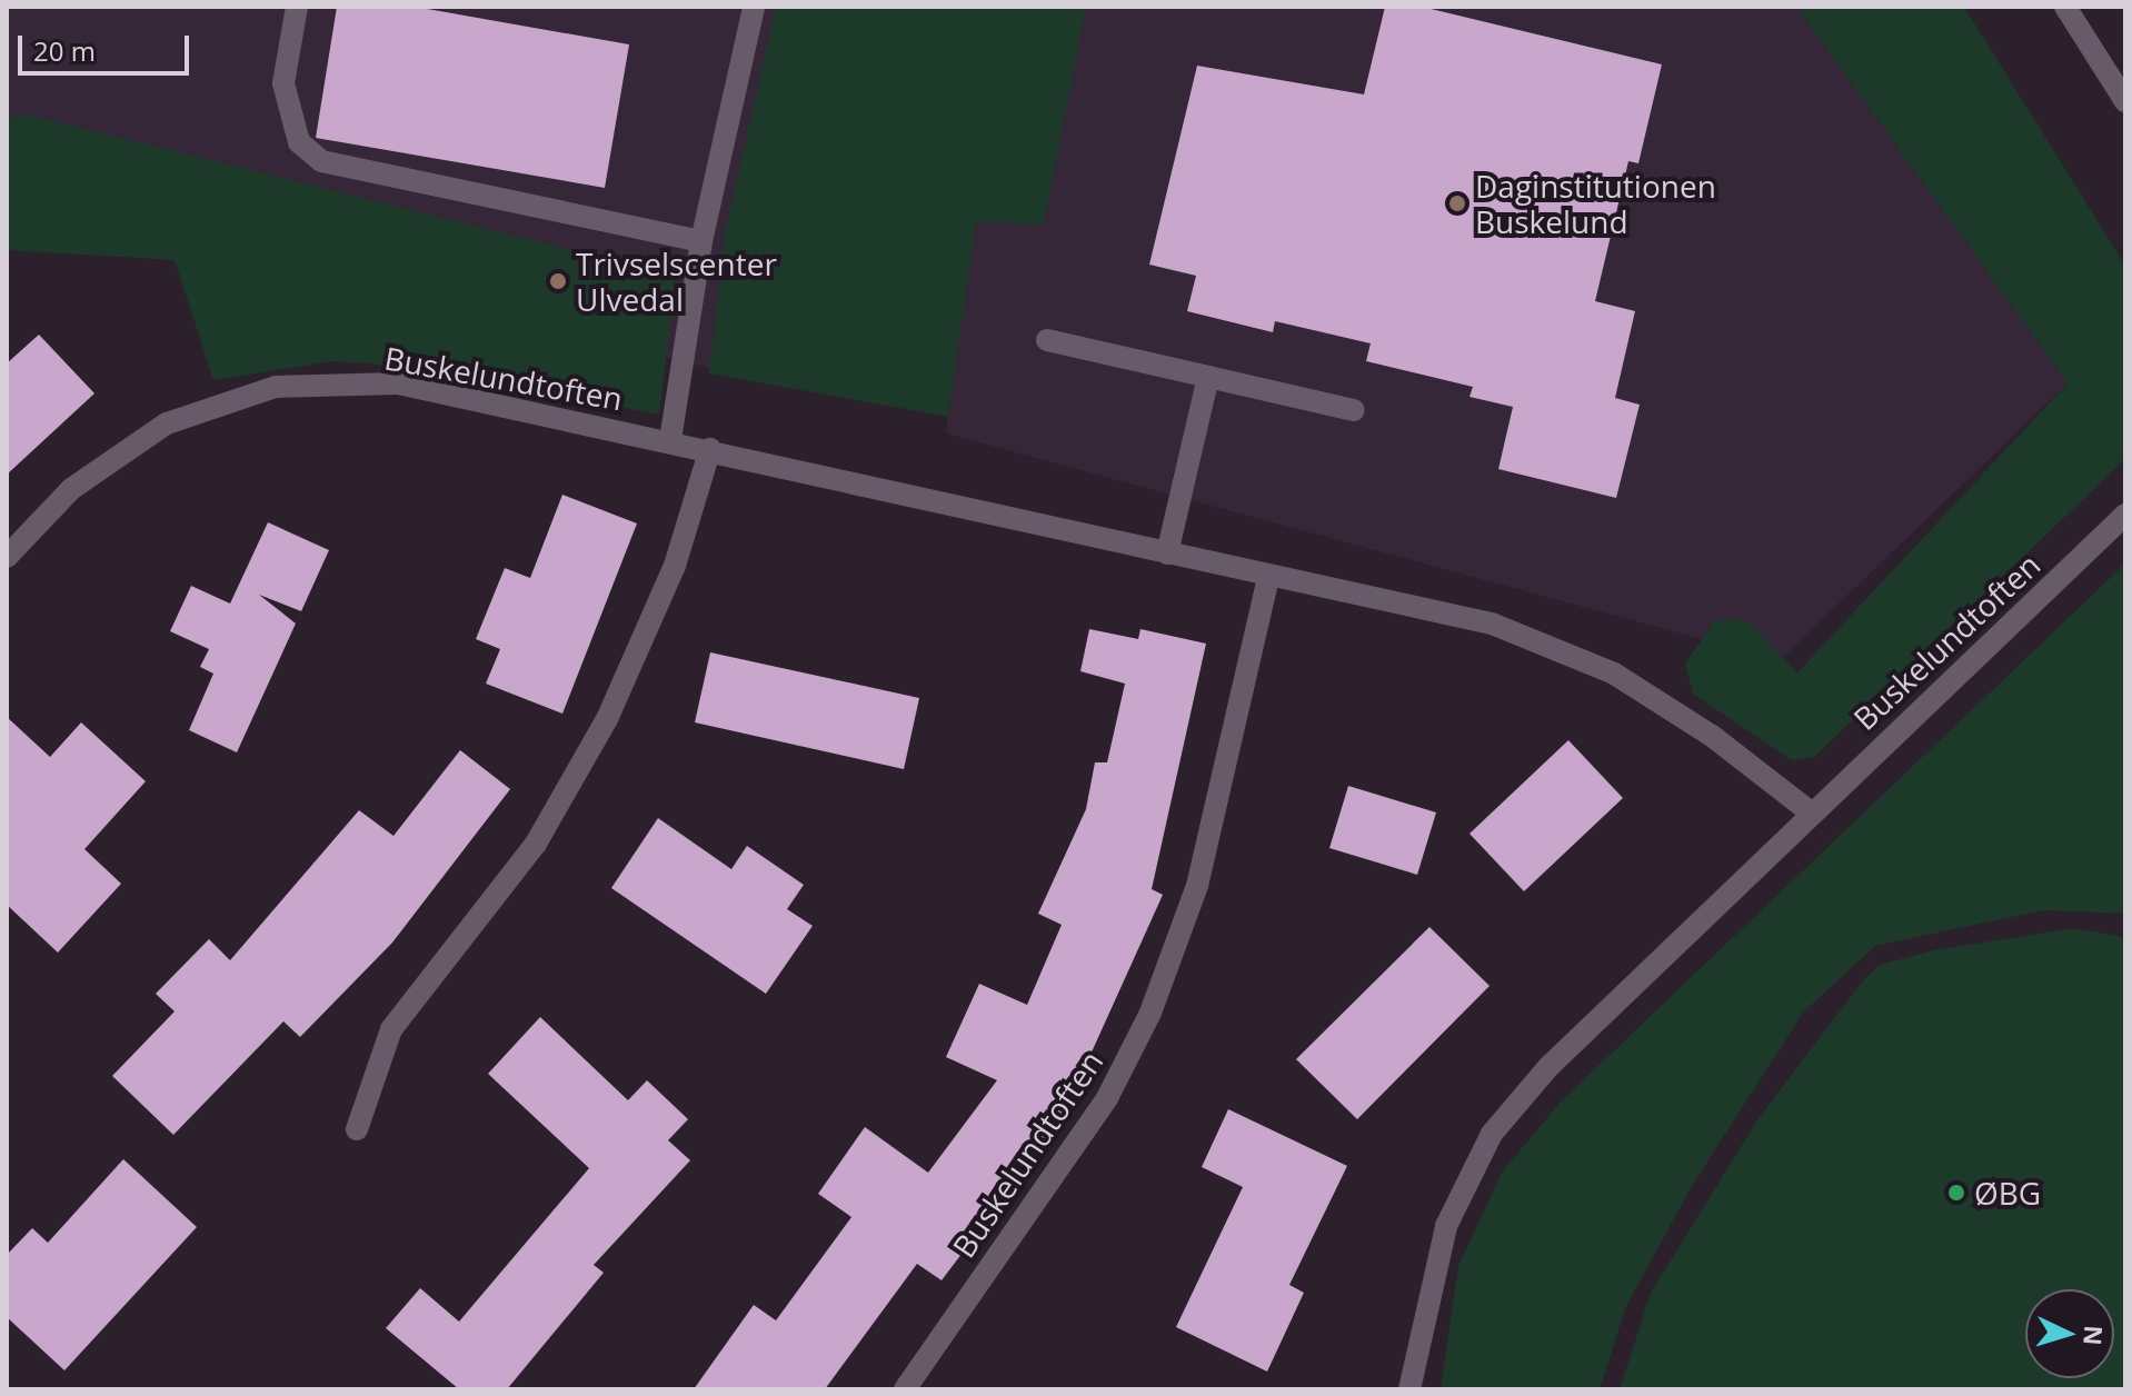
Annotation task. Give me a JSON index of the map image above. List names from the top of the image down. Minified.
{"streets":{"street":["Buskelundtoften"]},"places":["Daginstitutionen Buskelund","Trivselscenter Ulvedal","ØBG"],"scale_bar":"20 m","north":"right"}
